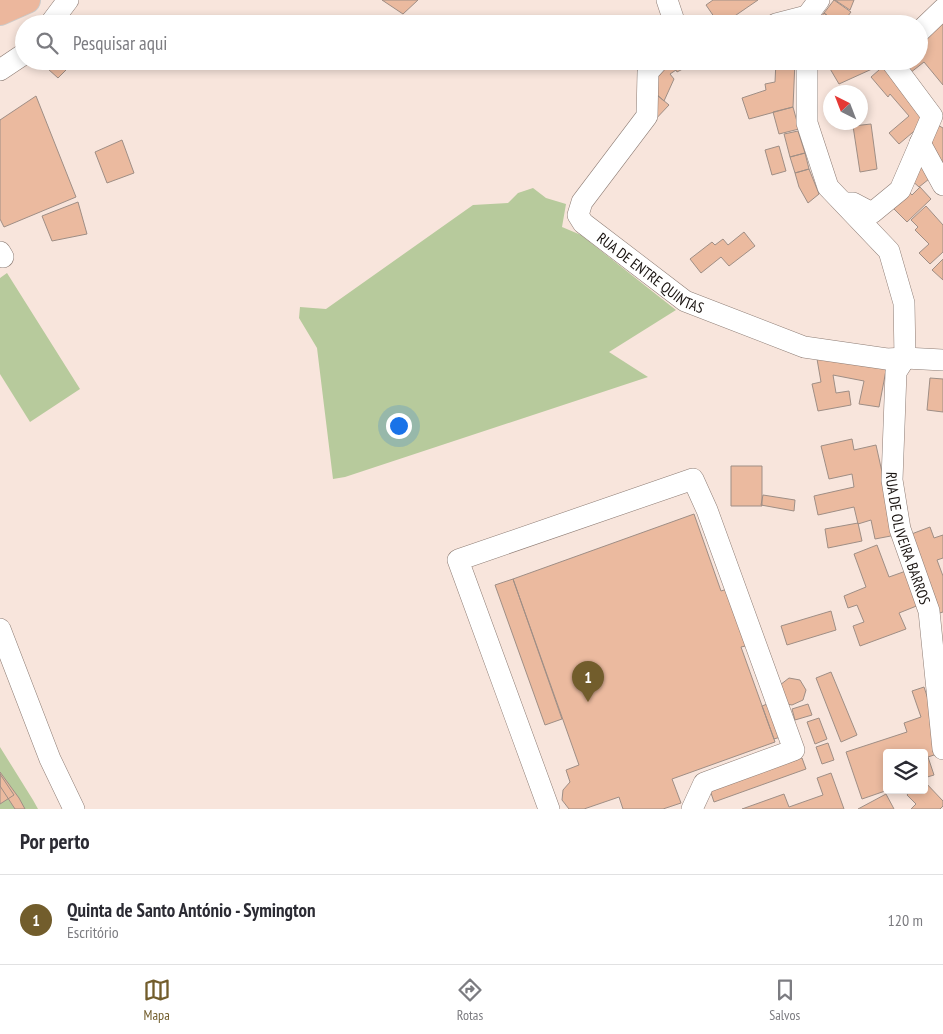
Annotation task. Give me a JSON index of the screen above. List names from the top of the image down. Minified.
{"streets":{"street":["RUA DE ENTRE QUINTAS","RUA DE OLIVEIRA BARROS"]},"crossings":[["RUA DE ENTRE QUINTAS","RUA DE OLIVEIRA BARROS"]],"north":"top left","page":{"search":"Pesquisar aqui","pins":"1","heading":"Por perto","list":[{"mark":"1","name":"Quinta de Santo António - Symington","note":"Escritório","value":"120 m"}],"nav":["Mapa","Rotas","Salvos"]}}
